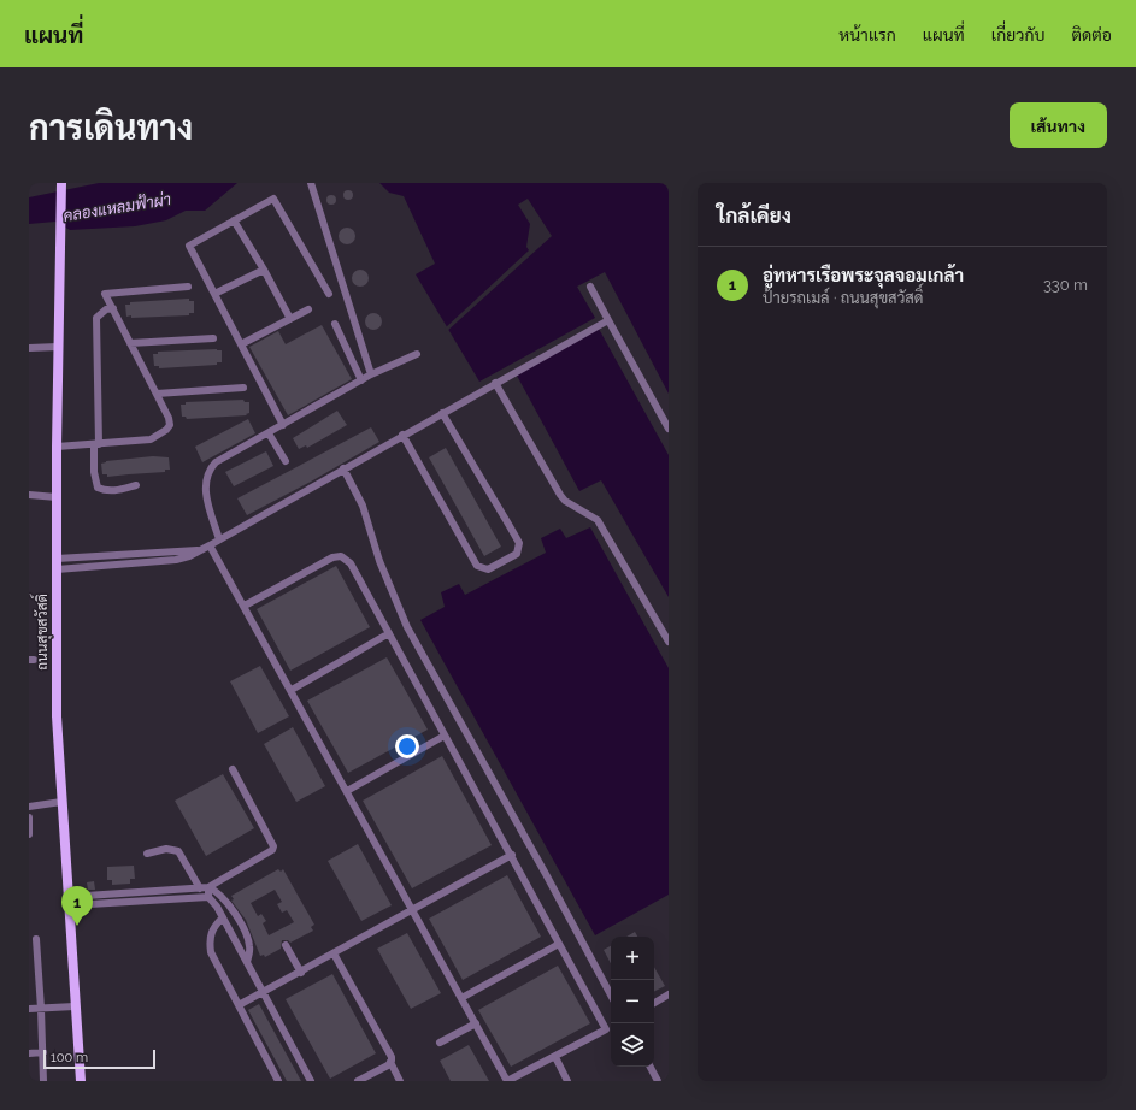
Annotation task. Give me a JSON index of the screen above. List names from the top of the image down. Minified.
{"streets":{"main road":["ถนนสุขสวัสดิ์"]},"water":["คลองแหลมฟ้าผ่า"],"scale_bar":"100 m","page":{"header":"แผนที่","nav":["หน้าแรก","แผนที่","เกี่ยวกับ","ติดต่อ"],"buttons":"เส้นทาง","title":"การเดินทาง","heading":"ใกล้เคียง","list":[{"mark":"1","name":"อู่ทหารเรือพระจุลจอมเกล้า","note":"ป้ายรถเมล์ · ถนนสุขสวัสดิ์","value":"330 m"}],"pins":"1","map_buttons":["+","−"],"scale":"100 m"}}
